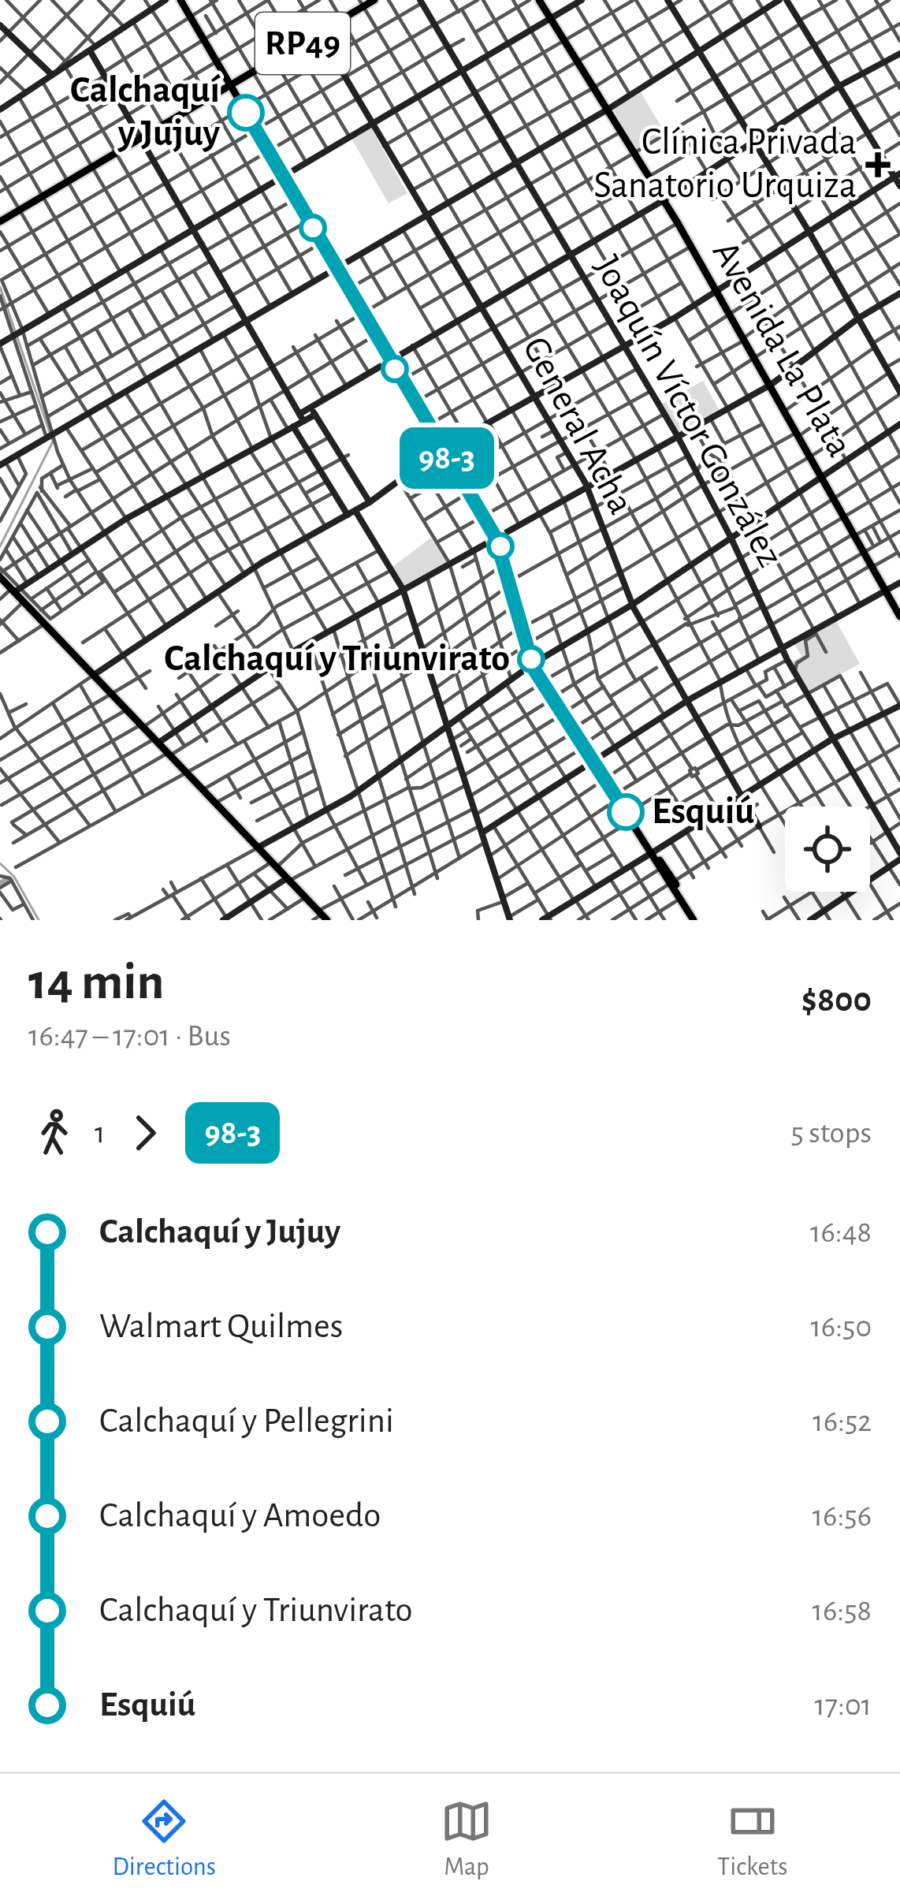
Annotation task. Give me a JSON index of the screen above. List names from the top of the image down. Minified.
{"streets":{"main road":["RP49","Avenida La Plata"],"street":["Joaquín Víctor González","General Acha"]},"crossings":[["RP49","General Acha"]],"places":{"other":["Calchaquí y Jujuy","Calchaquí y Triunvirato","Esquiú"],"health":["Clínica Privada Sanatorio Urquiza"]},"lines":["bus line 98-3"],"page":{"on_map":"98-3","heading":["14 min","16:47 – 17:01 · Bus","$800"],"legs":["1","98-3","5 stops"],"list":[{"name":"Calchaquí y Jujuy","value":"16:48"},{"name":"Walmart Quilmes","value":"16:50"},{"name":"Calchaquí y Pellegrini","value":"16:52"},{"name":"Calchaquí y Amoedo","value":"16:56"},{"name":"Calchaquí y Triunvirato","value":"16:58"},{"name":"Esquiú","value":"17:01"}],"tabs":["Directions","Map","Tickets"]}}
